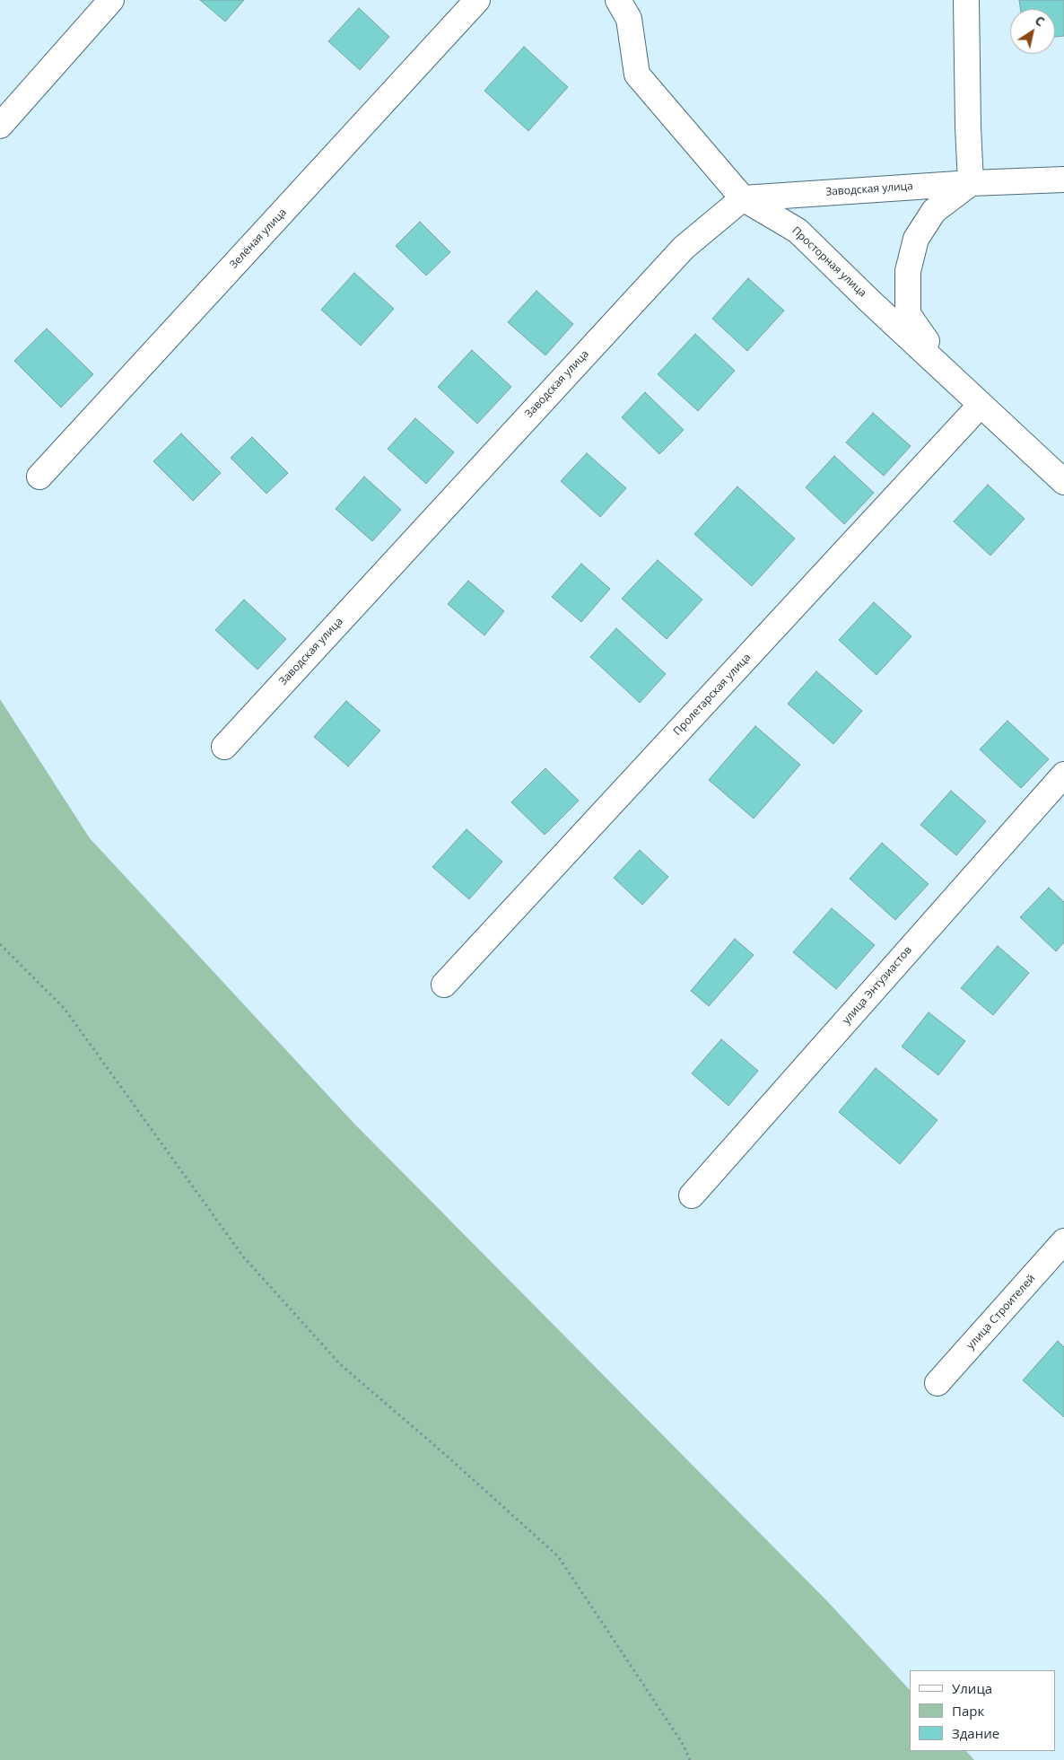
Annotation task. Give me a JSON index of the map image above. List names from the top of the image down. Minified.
{"streets":{"street":["Заводская улица","Зелёная улица","Просторная улица","Пролетарская улица","улица Энтузиастов","улица Строителей"]},"crossings":[["Заводская улица","Просторная улица"],["Просторная улица","Пролетарская улица"]],"legend":["Улица","Парк","Здание"],"north":"top right"}
